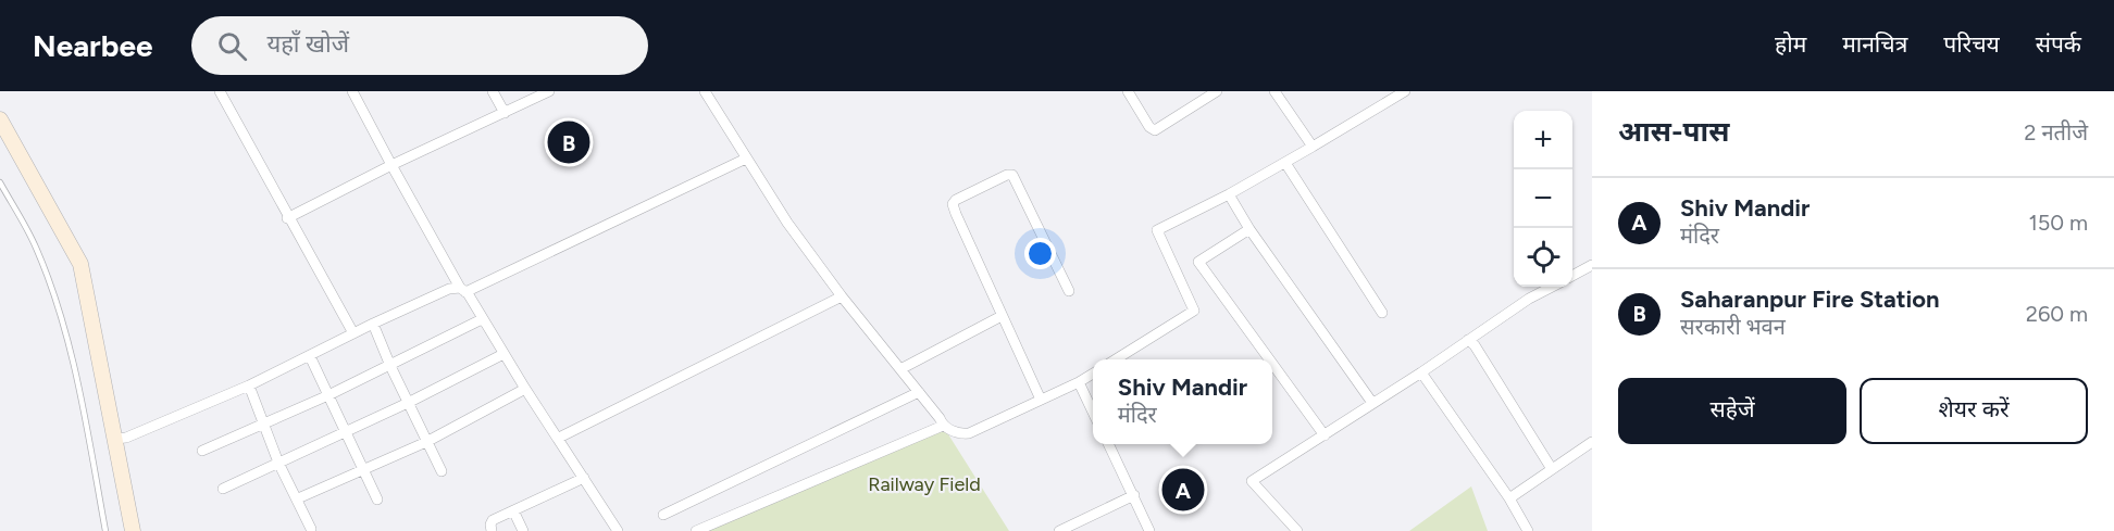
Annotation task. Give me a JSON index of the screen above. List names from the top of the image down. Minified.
{"parks":["Railway Field"],"page":{"header":"Nearbee","search":"यहाँ खोजें","nav":["होम","मानचित्र","परिचय","संपर्क"],"heading":["आस-पास","2 नतीजे"],"map_buttons":["+","−"],"pins":["B","A"],"list":[{"mark":"A","name":"Shiv Mandir","note":"मंदिर","value":"150 m"},{"mark":"B","name":"Saharanpur Fire Station","note":"सरकारी भवन","value":"260 m"}],"buttons":["सहेजें","शेयर करें"],"popup":["Shiv Mandir","मंदिर"]}}
